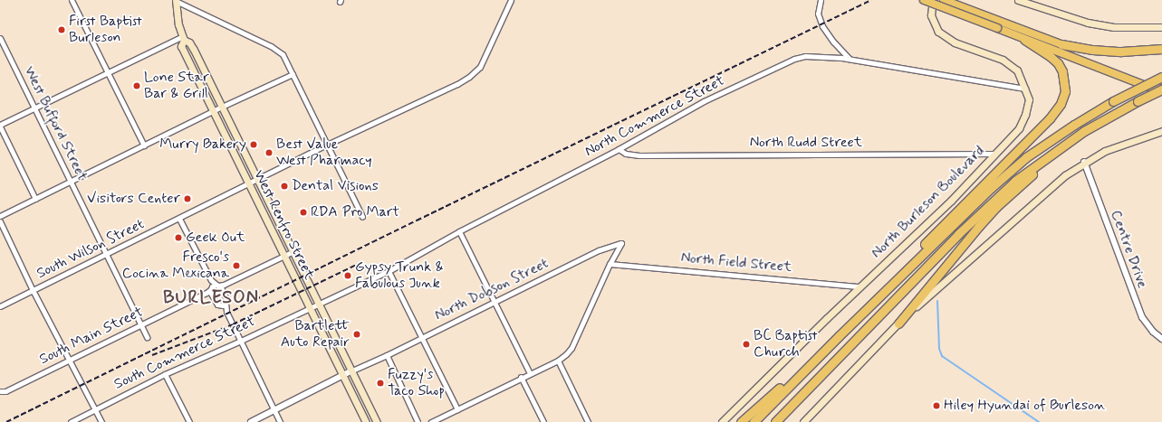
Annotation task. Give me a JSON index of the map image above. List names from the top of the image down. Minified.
{"streets":{"main road":["North Burleson Boulevard","West Renfro Street"],"street":["North Commerce Street","West Bufford Street","North Rudd Street","South Wilson Street","Centre Drive","North Field Street","North Dobson Street","South Main Street","South Commerce Street"]},"crossings":[["North Commerce Street","North Rudd Street"],["North Commerce Street","North Burleson Boulevard"],["North Commerce Street","West Renfro Street"],["North Commerce Street","South Commerce Street"],["West Bufford Street","South Wilson Street"],["West Bufford Street","South Main Street"],["North Rudd Street","North Burleson Boulevard"],["North Burleson Boulevard","North Field Street"],["West Renfro Street","South Wilson Street"],["West Renfro Street","North Dobson Street"],["West Renfro Street","South Commerce Street"],["North Field Street","North Dobson Street"]],"districts":["BURLESON"],"places":["First Baptist Burleson","Lone Star Bar & Grill","Murry Bakery","Best Value West Pharmacy","Dental Visions","Visitors Center","RDA Pro Mart","Geek Out","Fresco's Cocina Mexicana","Gypsy Trunk & Fabulous Junk","Bartlett Auto Repair","BC Baptist Church","Fuzzy's Taco Shop","Hiley Hyundai of Burleson"]}
